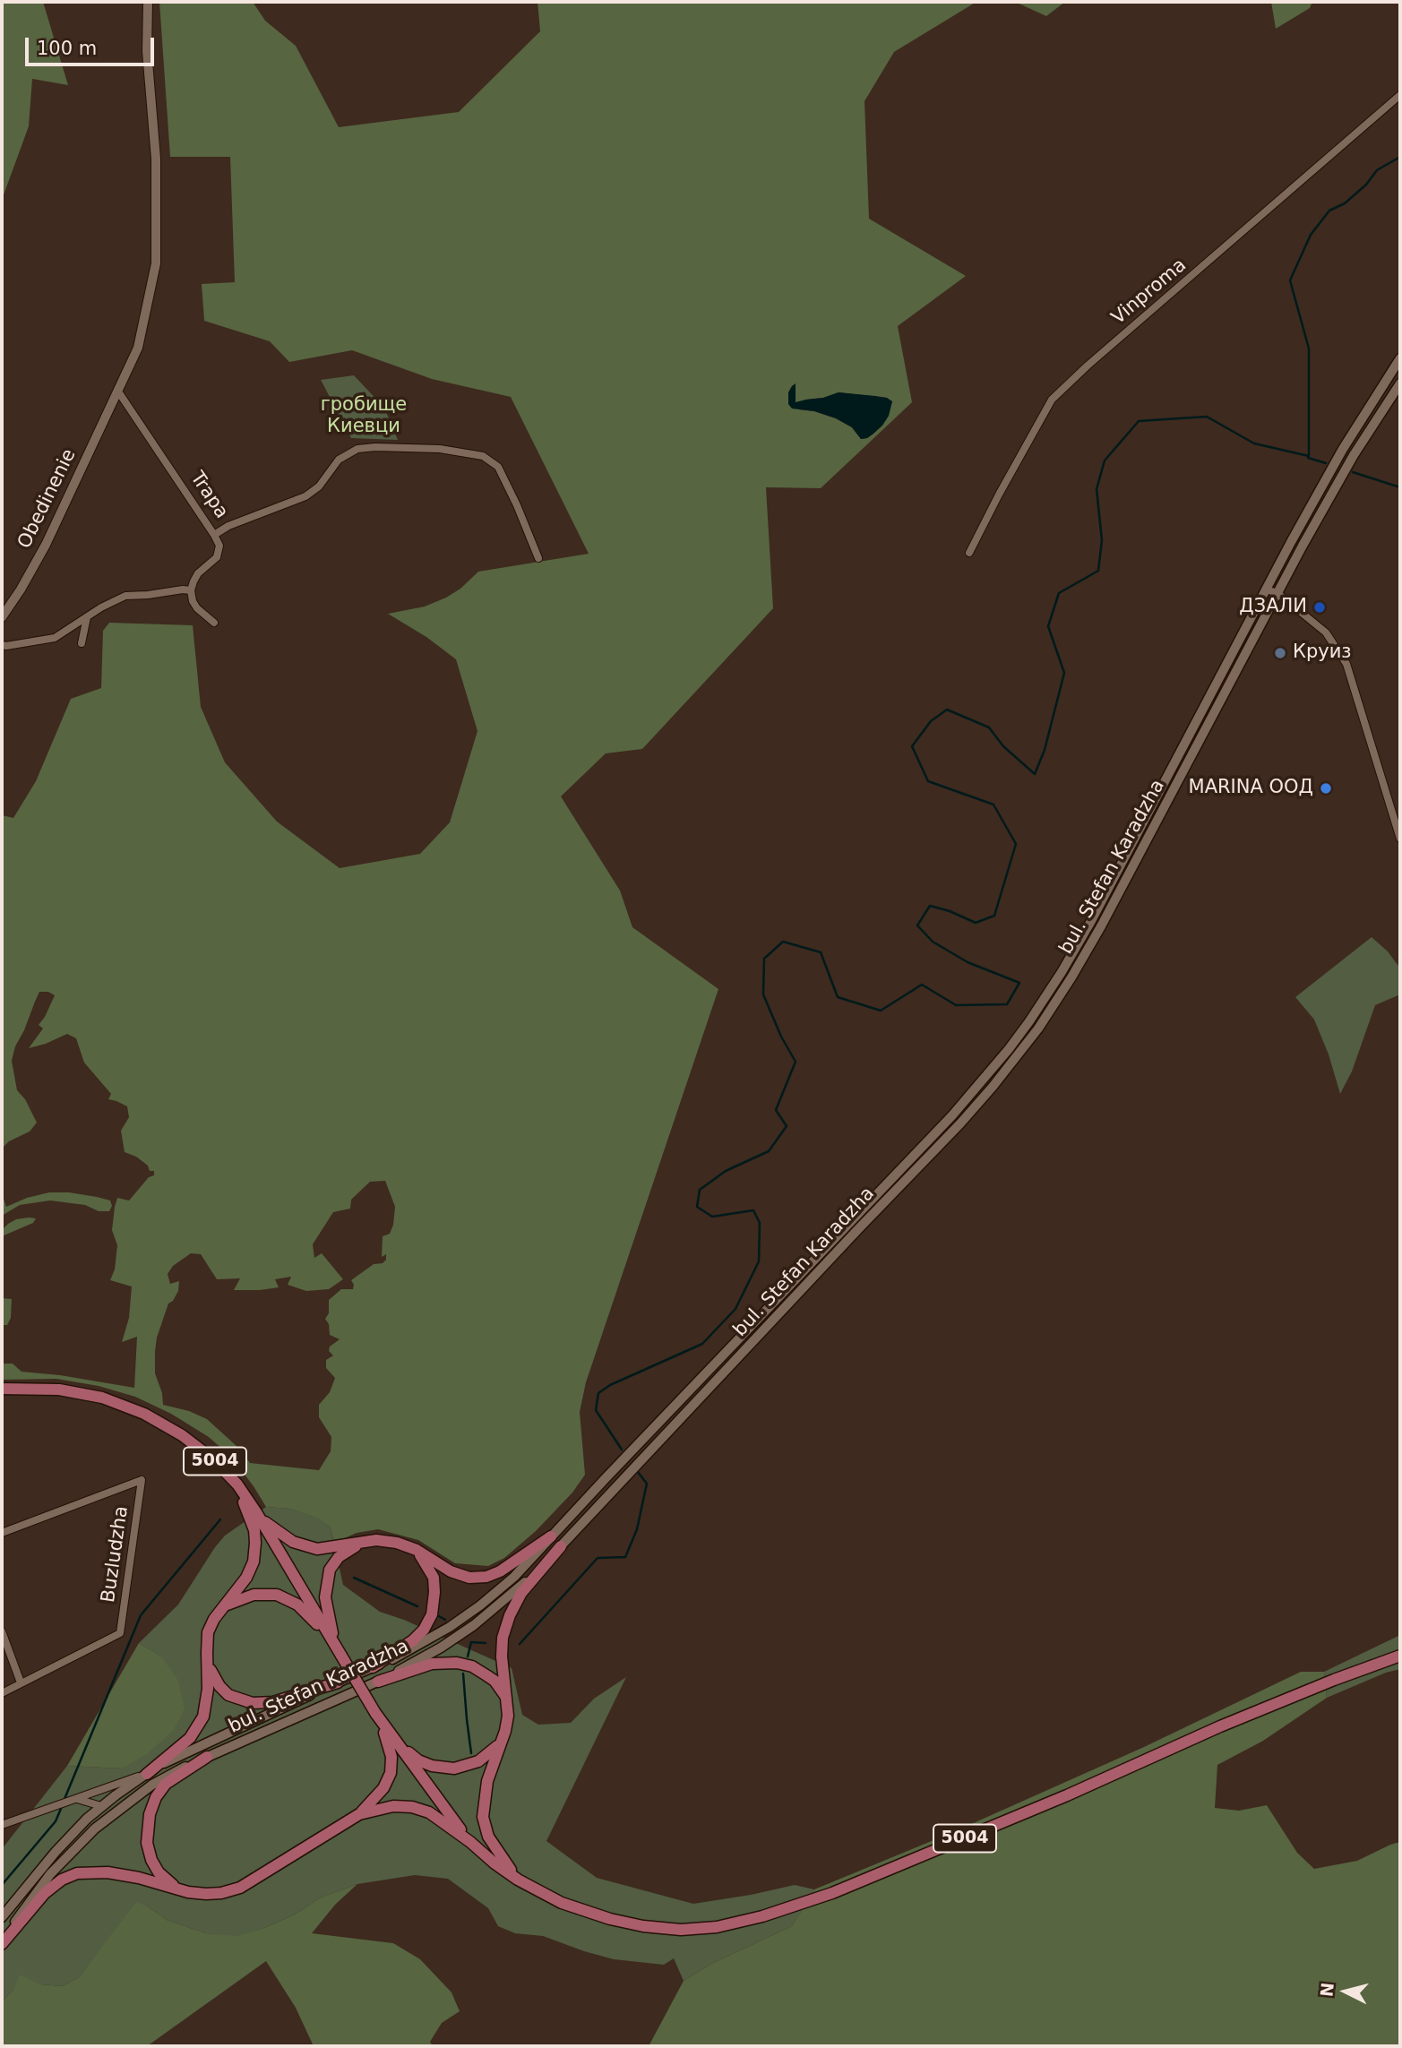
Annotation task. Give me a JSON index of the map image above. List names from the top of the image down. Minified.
{"streets":{"main road":["bul. Stefan Karadzha","5004"],"street":["Vinproma","Trapa","Obedinenie","Buzludzha"]},"crossings":[["Trapa","Obedinenie"]],"parks":["гробище Киевци"],"places":["ДЗАЛИ","Круиз","MARINA ООД"],"scale_bar":"100 m","north":"left"}
